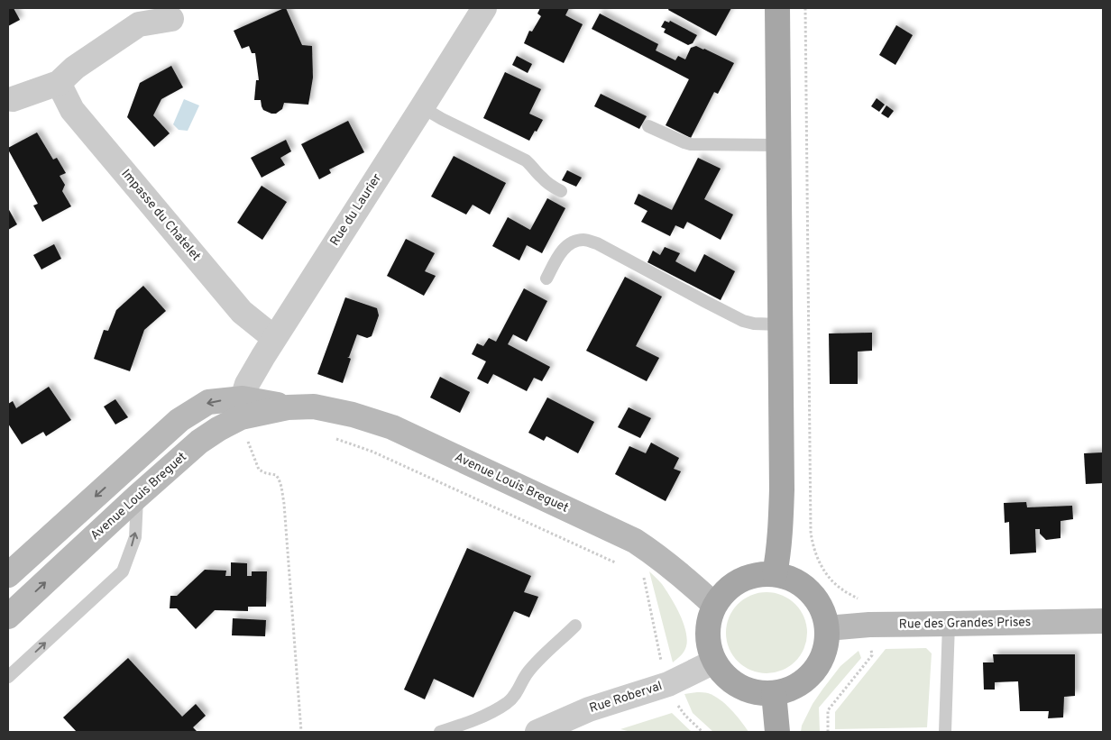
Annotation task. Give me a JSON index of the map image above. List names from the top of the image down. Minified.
{"streets":{"street":["Rue du Laurier","Impasse du Chatelet","Avenue Louis Breguet","Rue des Grandes Prises","Rue Roberval"]},"crossings":[["Rue du Laurier","Impasse du Chatelet"],["Rue du Laurier","Avenue Louis Breguet"],["Avenue Louis Breguet","Rue des Grandes Prises"],["Avenue Louis Breguet","Rue Roberval"],["Rue des Grandes Prises","Rue Roberval"]]}
